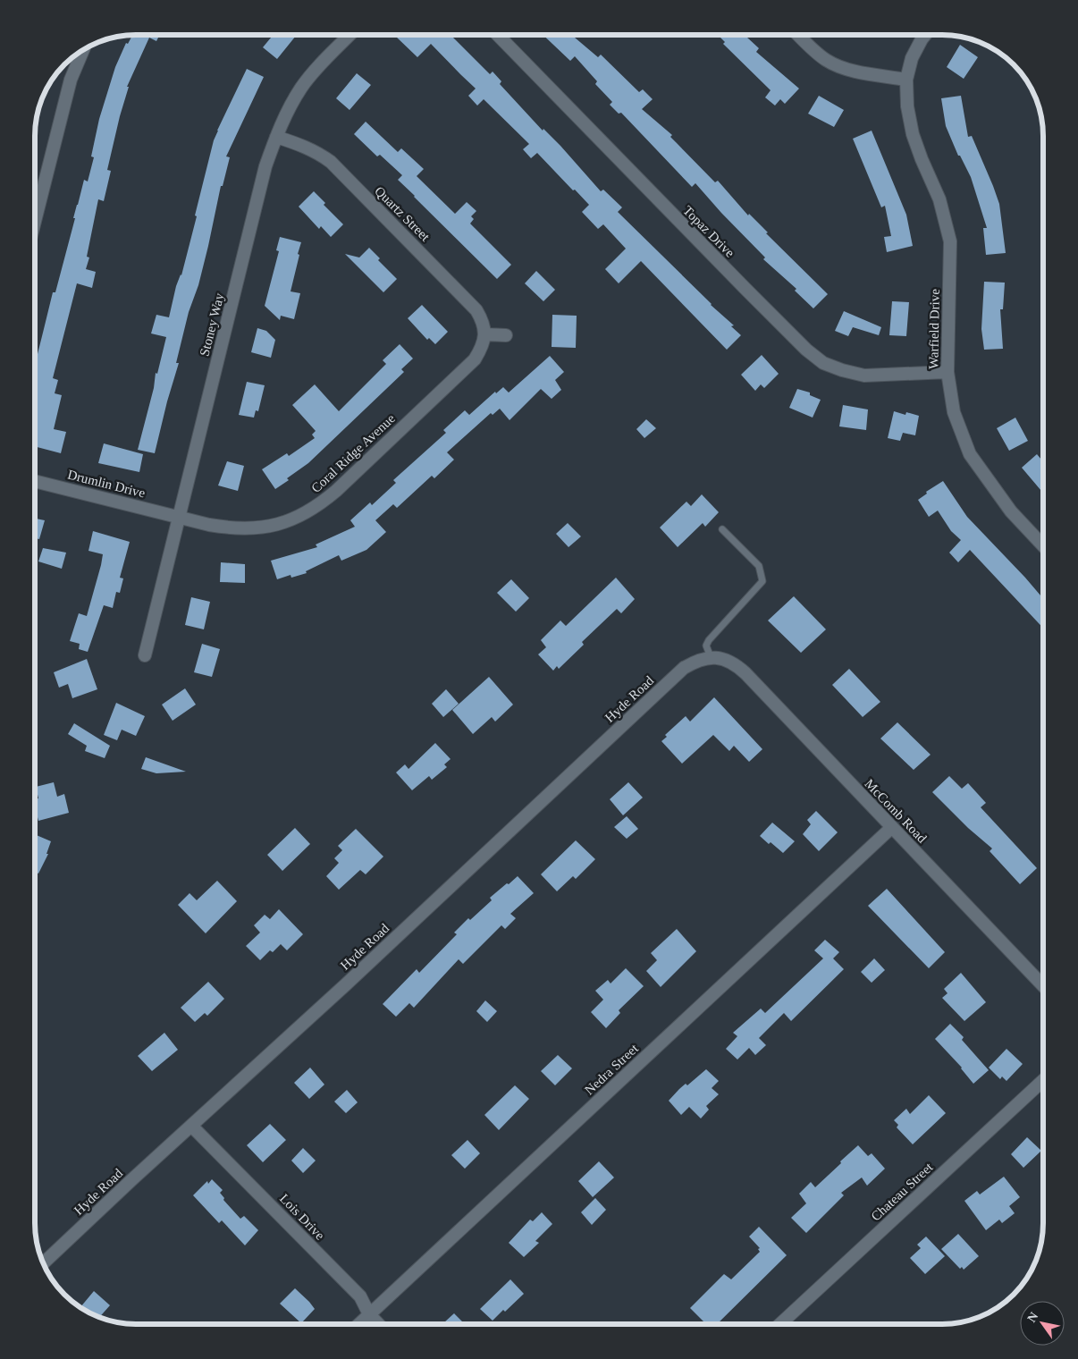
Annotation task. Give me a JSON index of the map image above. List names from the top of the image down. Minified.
{"streets":{"street":["Quartz Street","Topaz Drive","Stoney Way","Warfield Drive","Coral Ridge Avenue","Drumlin Drive","Hyde Road","McComb Road","Nedra Street","Chateau Street","Lois Drive"]},"crossings":[["Quartz Street","Stoney Way"],["Quartz Street","Coral Ridge Avenue"],["Topaz Drive","Warfield Drive"],["Stoney Way","Coral Ridge Avenue"],["Stoney Way","Drumlin Drive"],["Coral Ridge Avenue","Drumlin Drive"],["Hyde Road","McComb Road"],["Hyde Road","Lois Drive"],["McComb Road","Nedra Street"],["Nedra Street","Lois Drive"]],"north":"top left"}
